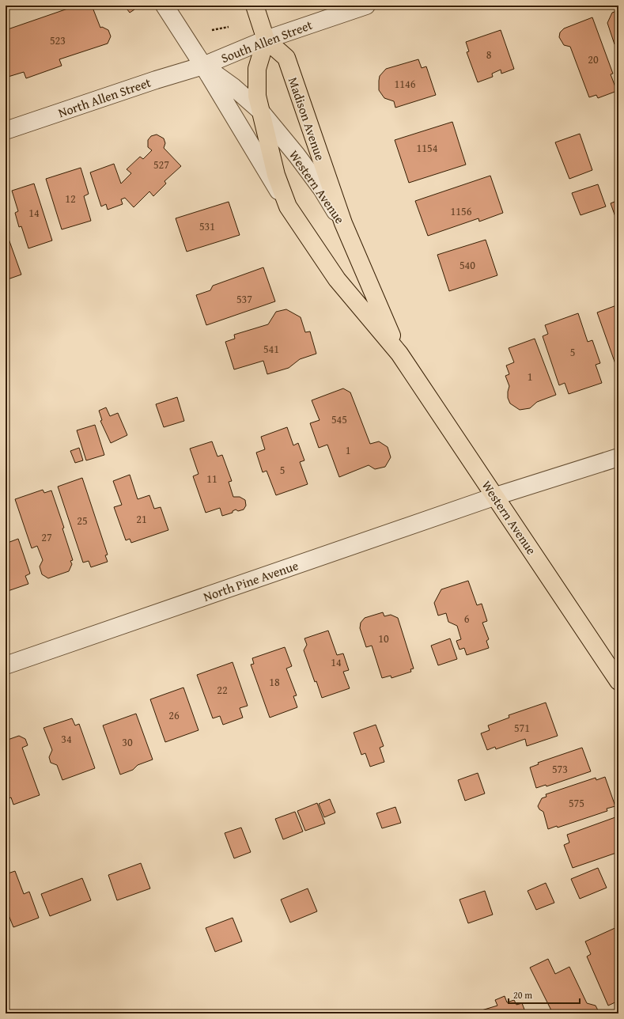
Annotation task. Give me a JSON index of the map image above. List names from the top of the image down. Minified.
{"streets":{"main road":["Madison Avenue","Western Avenue"],"street":["South Allen Street","North Allen Street","North Pine Avenue"]},"crossings":[["South Allen Street","North Allen Street"],["South Allen Street","Madison Avenue"],["South Allen Street","Western Avenue"],["North Allen Street","Western Avenue"],["Madison Avenue","Western Avenue"],["Western Avenue","North Pine Avenue"]],"house_numbers":["523","8","20","1146","1154","527","12","1156","14","531","540","537","541","5","1","545","1","5","11","21","25","27","6","10","14","18","22","26","571","34","30","573","575"],"scale_bar":"20 m"}
